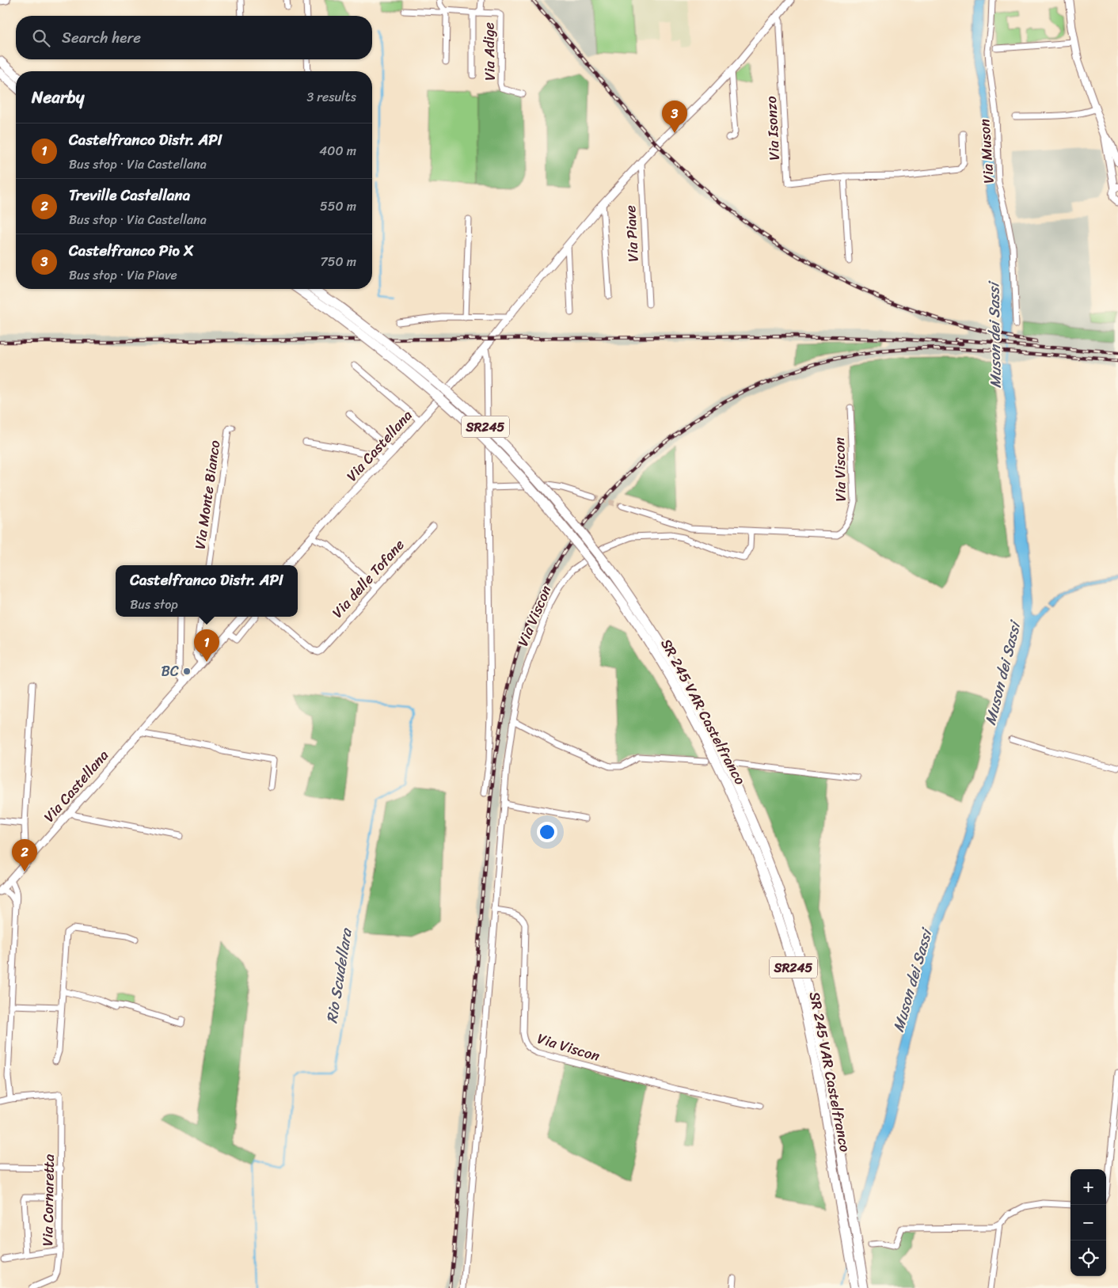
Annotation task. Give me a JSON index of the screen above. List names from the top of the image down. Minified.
{"streets":{"highway":["SR245","SR 245 VAR Castelfranco"],"street":["Via Adige","Via Isonzo","Via Muson","Via Piave","Via Castellana","Via Viscon","Via Monte Bianco","Via delle Tofane","Via Cornaretta"]},"crossings":[["Via Isonzo","Via Piave"],["Via Piave","Via Castellana"]],"water":["Muson dei Sassi","Rio Scudellara"],"places":["BC"],"page":{"search":"Search here","heading":["Nearby","3 results"],"pins":["3","1","2"],"list":[{"mark":"1","name":"Castelfranco Distr. API","note":"Bus stop · Via Castellana","value":"400 m"},{"mark":"2","name":"Treville Castellana","note":"Bus stop · Via Castellana","value":"550 m"},{"mark":"3","name":"Castelfranco Pio X","note":"Bus stop · Via Piave","value":"750 m"}],"popup":["Castelfranco Distr. API","Bus stop"],"map_buttons":["+","−"]}}
